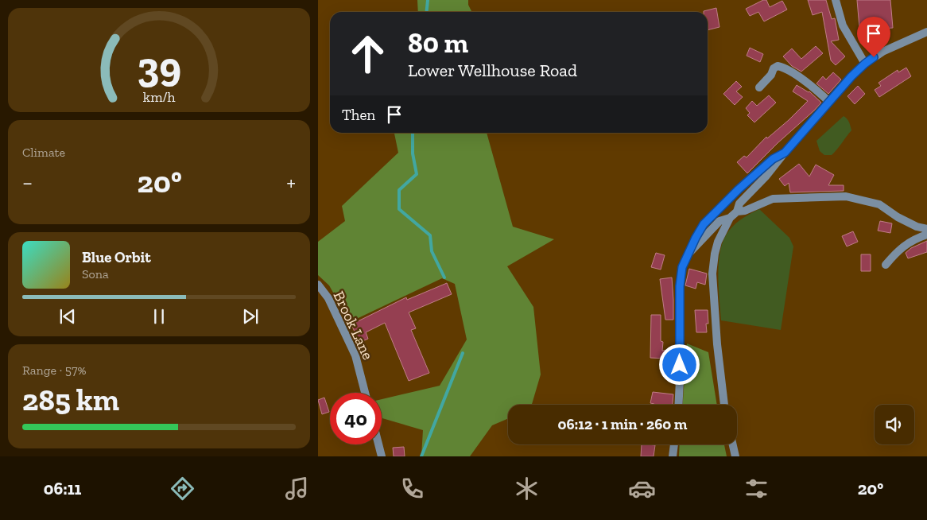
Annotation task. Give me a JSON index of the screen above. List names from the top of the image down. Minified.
{"streets":{"street":["Brook Lane"]},"page":{"turn":["80 m","Lower Wellhouse Road"],"then":"Then","tile":["Climate",["Range · 57%","285 km"]],"heat":["−","20°","+"],"song":["Blue Orbit","Sona"],"limit":"40","trip":"06:12 · 1 min · 260 m","tabs":["06:11","20°"],"gauge":["39","km/h"]}}
